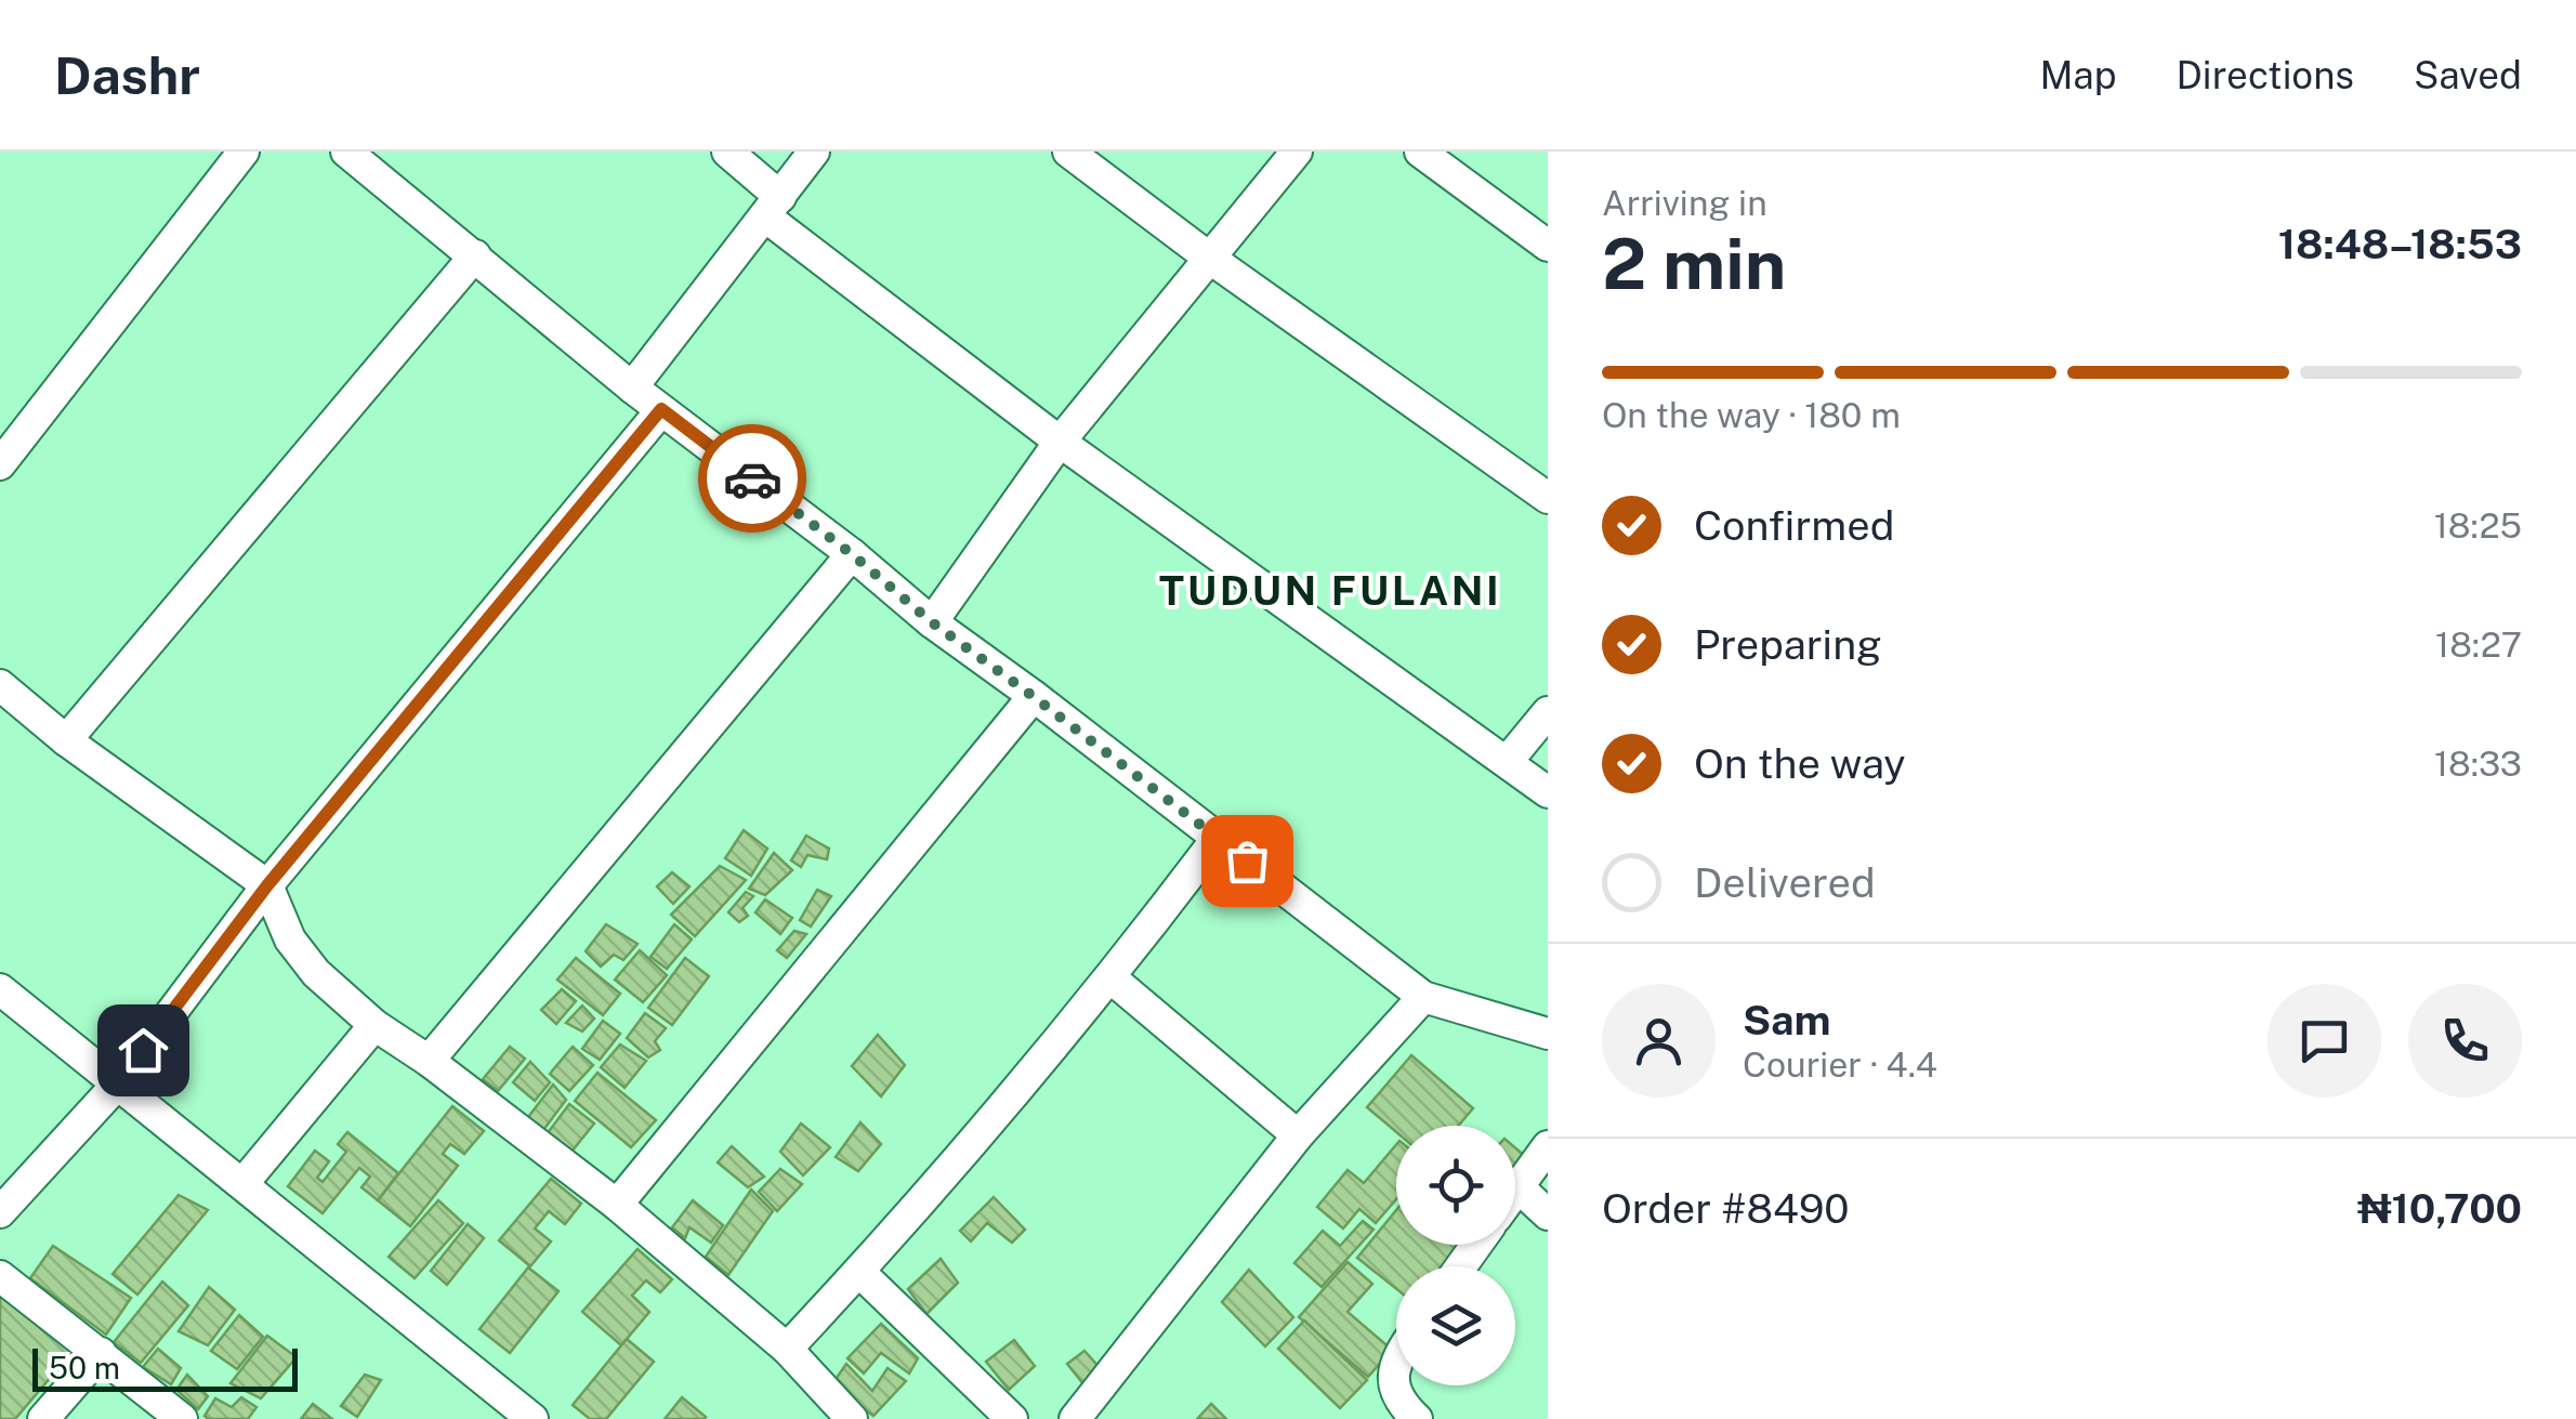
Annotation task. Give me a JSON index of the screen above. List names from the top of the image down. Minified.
{"districts":["TUDUN FULANI"],"scale_bar":"50 m","page":{"header":"Dashr","nav":["Map","Directions","Saved"],"heading":["2 min","Arriving in","18:48–18:53"],"panel":["Sam","Courier · 4.4","Order #8490","₦10,700"],"bar":"On the way · 180 m","list":[["Confirmed","18:25"],["Preparing","18:27"],["On the way","18:33"],"Delivered"],"scale":"50 m"}}
